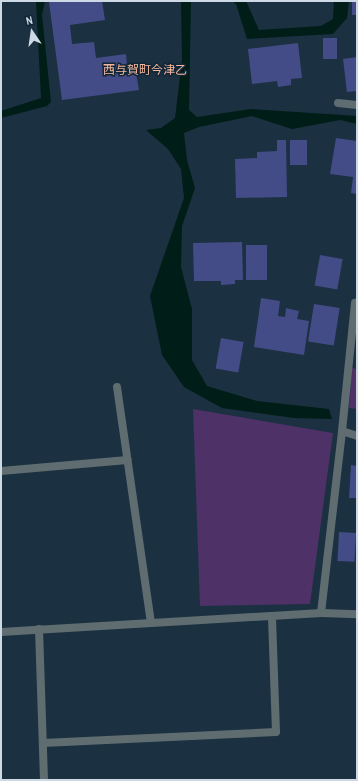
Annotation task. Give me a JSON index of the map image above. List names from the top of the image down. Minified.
{"districts":["西与賀町今津乙"],"north":"top"}
